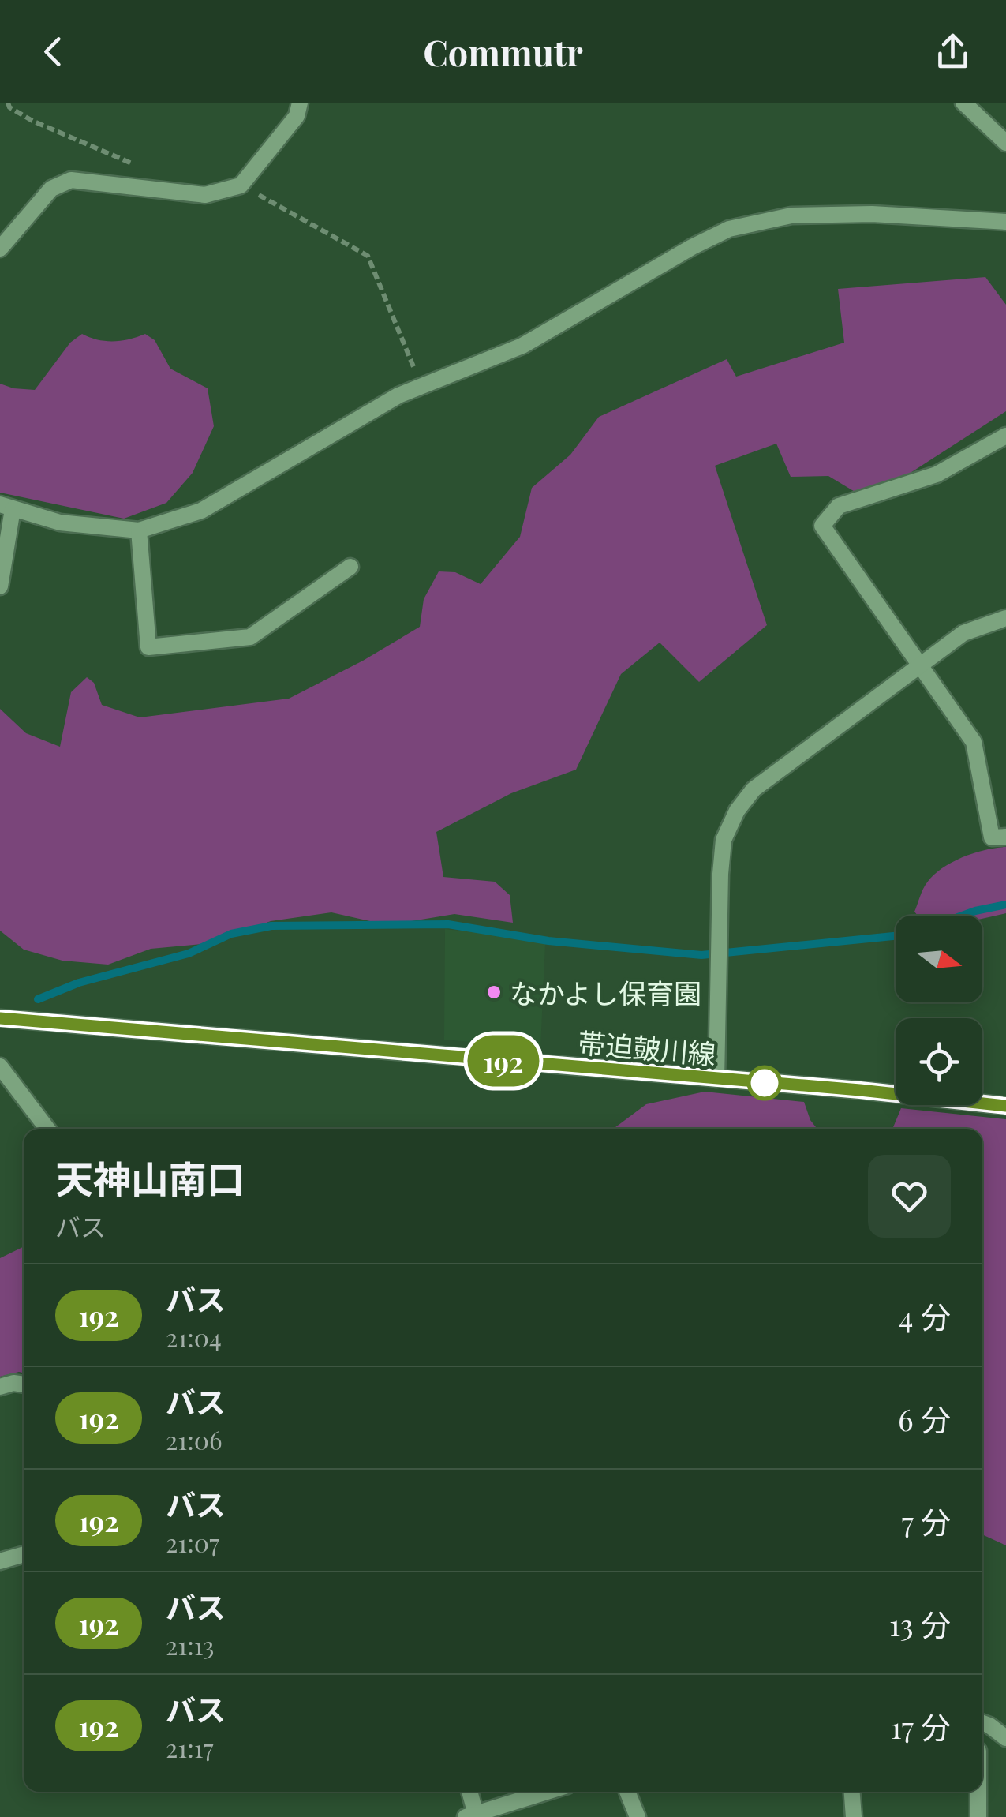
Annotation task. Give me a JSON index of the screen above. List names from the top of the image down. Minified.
{"streets":{"street":["帯迫皷川線"]},"places":["なかよし保育園"],"lines":["bus line 192"],"north":"right","page":{"header":"Commutr","on_map":"192","heading":["天神山南口","バス"],"list":[{"mark":"192","name":"バス","note":"21:04","value":"4 分"},{"mark":"192","name":"バス","note":"21:06","value":"6 分"},{"mark":"192","name":"バス","note":"21:07","value":"7 分"},{"mark":"192","name":"バス","note":"21:13","value":"13 分"},{"mark":"192","name":"バス","note":"21:17","value":"17 分"}]}}
